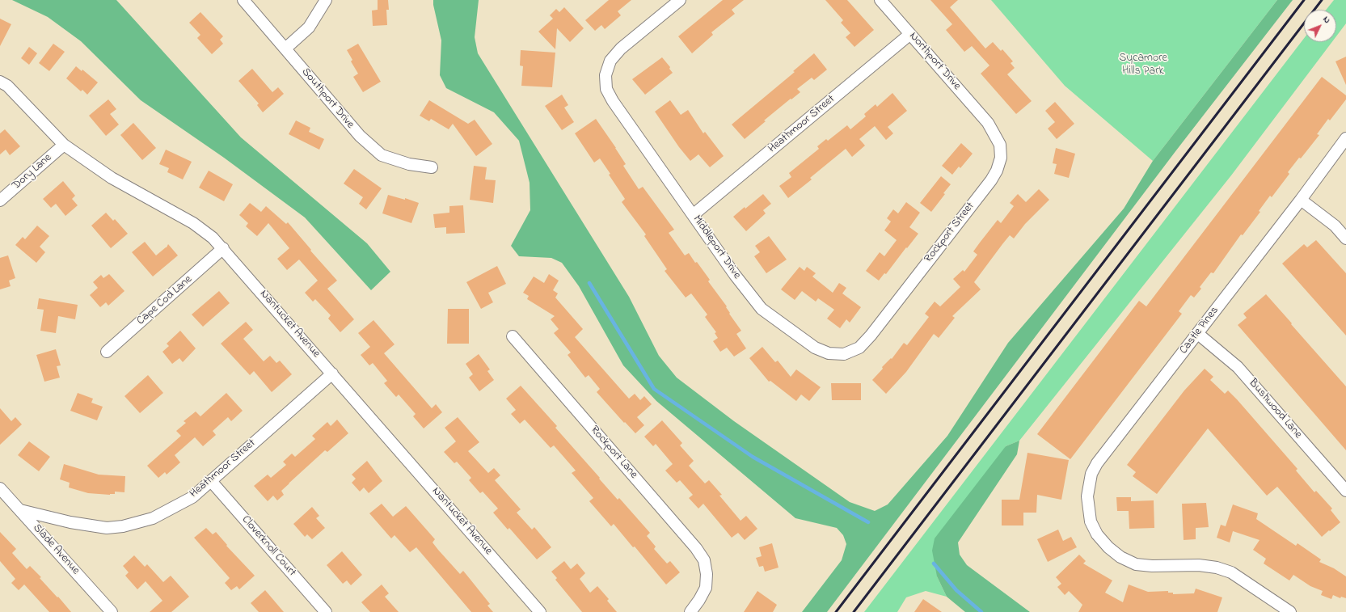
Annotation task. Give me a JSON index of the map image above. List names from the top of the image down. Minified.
{"streets":{"street":["Northport Drive","Southport Drive","Heathmoor Street","Dory Lane","Rockport Street","Middleport Drive","Cape Cod Lane","Nantucket Avenue","Castle Pines","Bushwood Lane","Rockport Lane","Cloverknoll Court","Slade Avenue"]},"crossings":[["Northport Drive","Heathmoor Street"],["Northport Drive","Rockport Street"],["Heathmoor Street","Middleport Drive"],["Heathmoor Street","Nantucket Avenue"],["Heathmoor Street","Cloverknoll Court"],["Heathmoor Street","Slade Avenue"],["Dory Lane","Nantucket Avenue"],["Rockport Street","Middleport Drive"],["Cape Cod Lane","Nantucket Avenue"],["Castle Pines","Bushwood Lane"]],"parks":["Sycamore Hills Park"],"north":"top right"}
